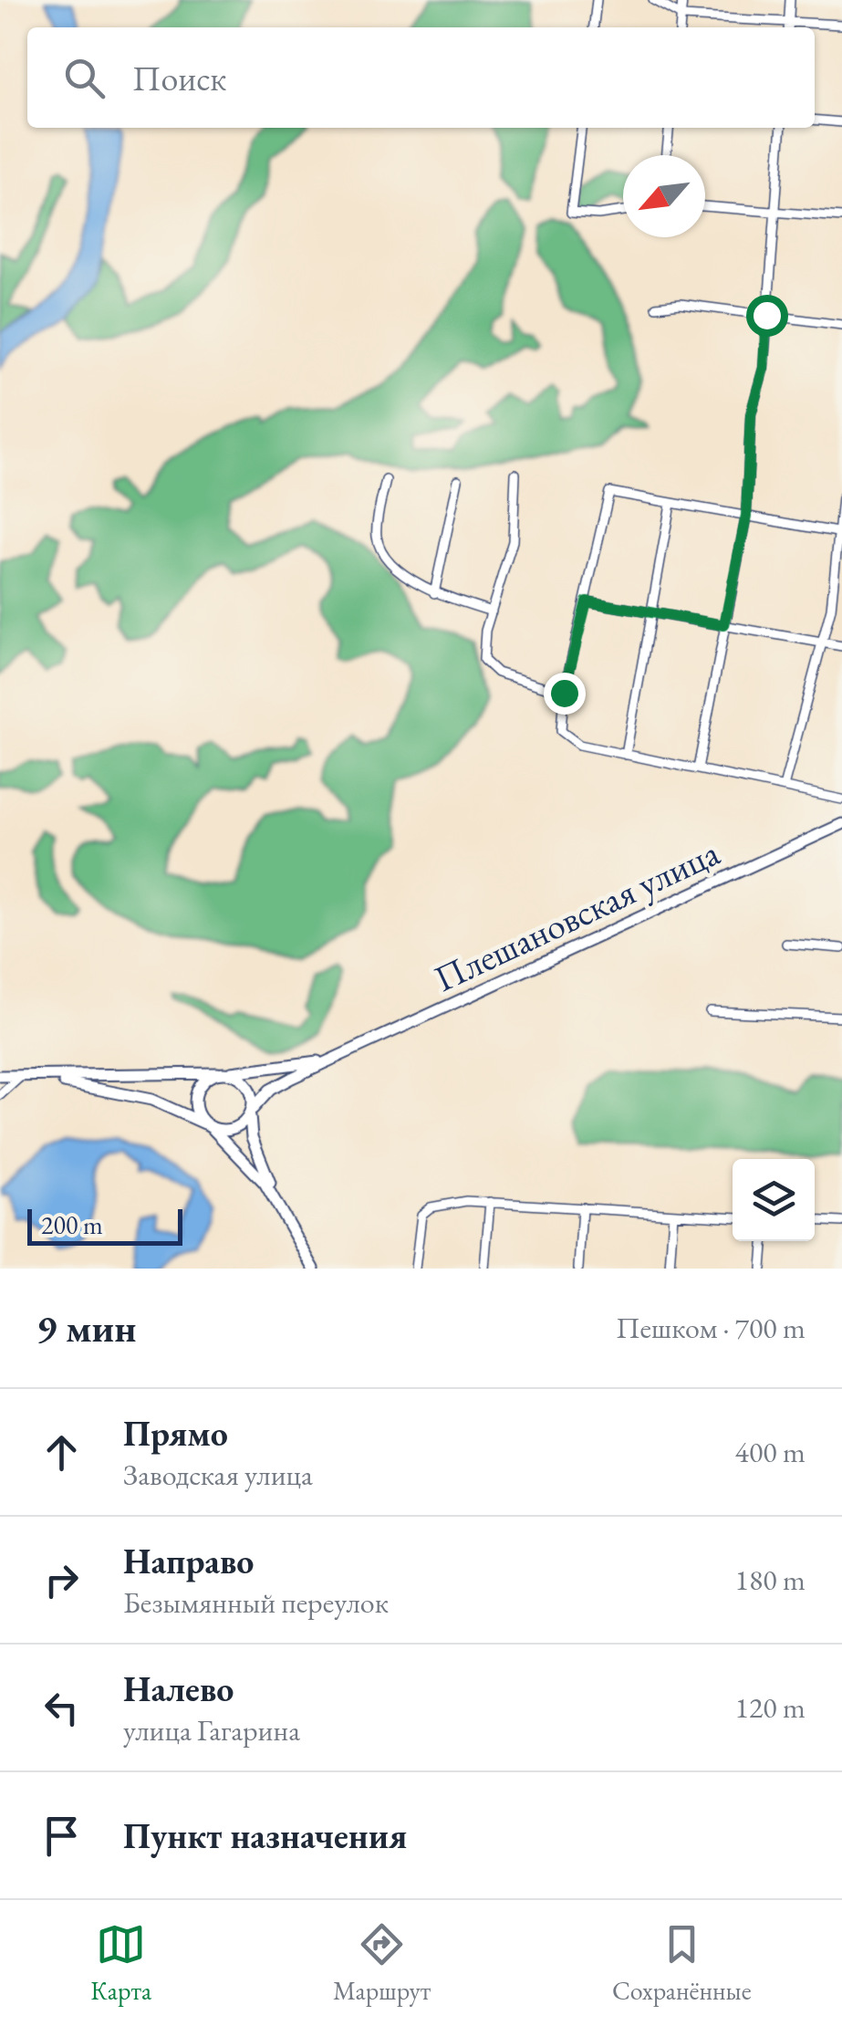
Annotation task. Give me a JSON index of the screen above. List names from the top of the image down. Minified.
{"streets":{"main road":["Плешановская улица"]},"scale_bar":"200 m","north":"bottom left","page":{"search":"Поиск","scale":"200 m","heading":["9 мин","Пешком · 700 m"],"list":[["Прямо","Заводская улица","400 m"],["Направо","Безымянный переулок","180 m"],["Налево","улица Гагарина","120 m"],"Пункт назначения"],"nav":["Карта","Маршрут","Сохранённые"]}}
